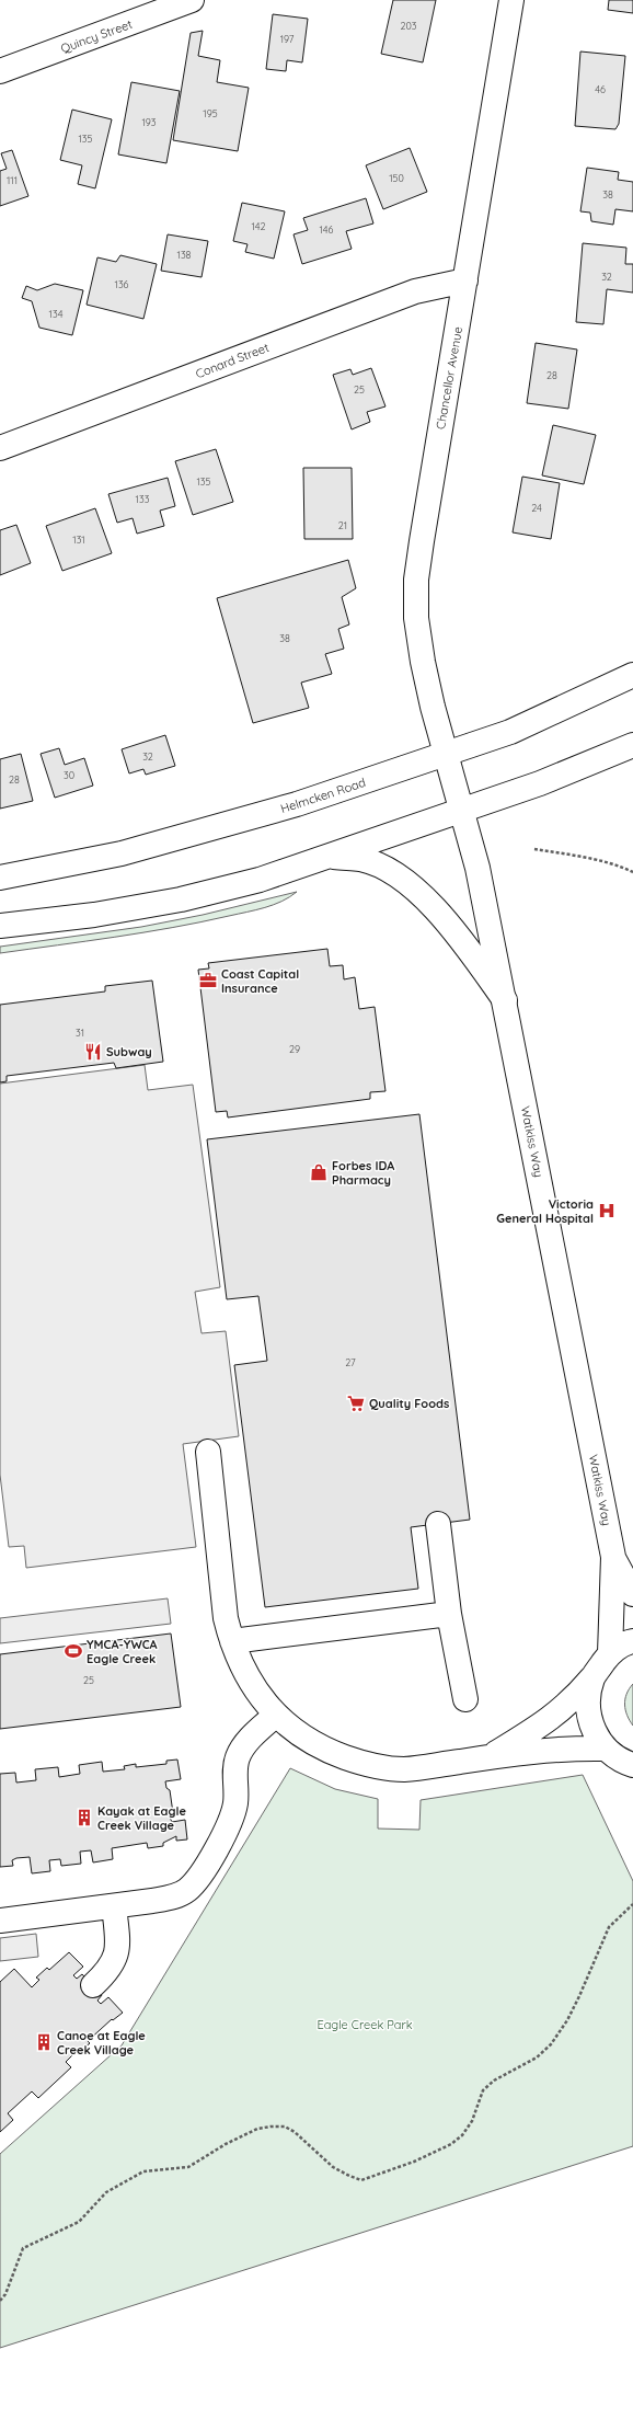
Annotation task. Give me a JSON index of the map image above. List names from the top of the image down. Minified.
{"streets":{"street":["Quincy Street","Conard Street","Chancellor Avenue","Helmcken Road","Watkiss Way"]},"crossings":[["Conard Street","Chancellor Avenue"],["Chancellor Avenue","Helmcken Road"],["Chancellor Avenue","Watkiss Way"],["Helmcken Road","Watkiss Way"]],"parks":["Eagle Creek Park"],"places":{"office":["Coast Capital Insurance"],"restaurant":["Subway"],"shop":["Forbes IDA Pharmacy"],"hospital":["Victoria General Hospital"],"supermarket":["Quality Foods"],"sports":["YMCA-YWCA Eagle Creek"],"building":["Kayak at Eagle Creek Village","Canoe at Eagle Creek Village"]},"house_numbers":["203","197","46","195","193","135","150","111","38","142","146","138","32","136","134","28","25","135","133","24","21","131","38","32","30","28","31","29","27","25"]}
